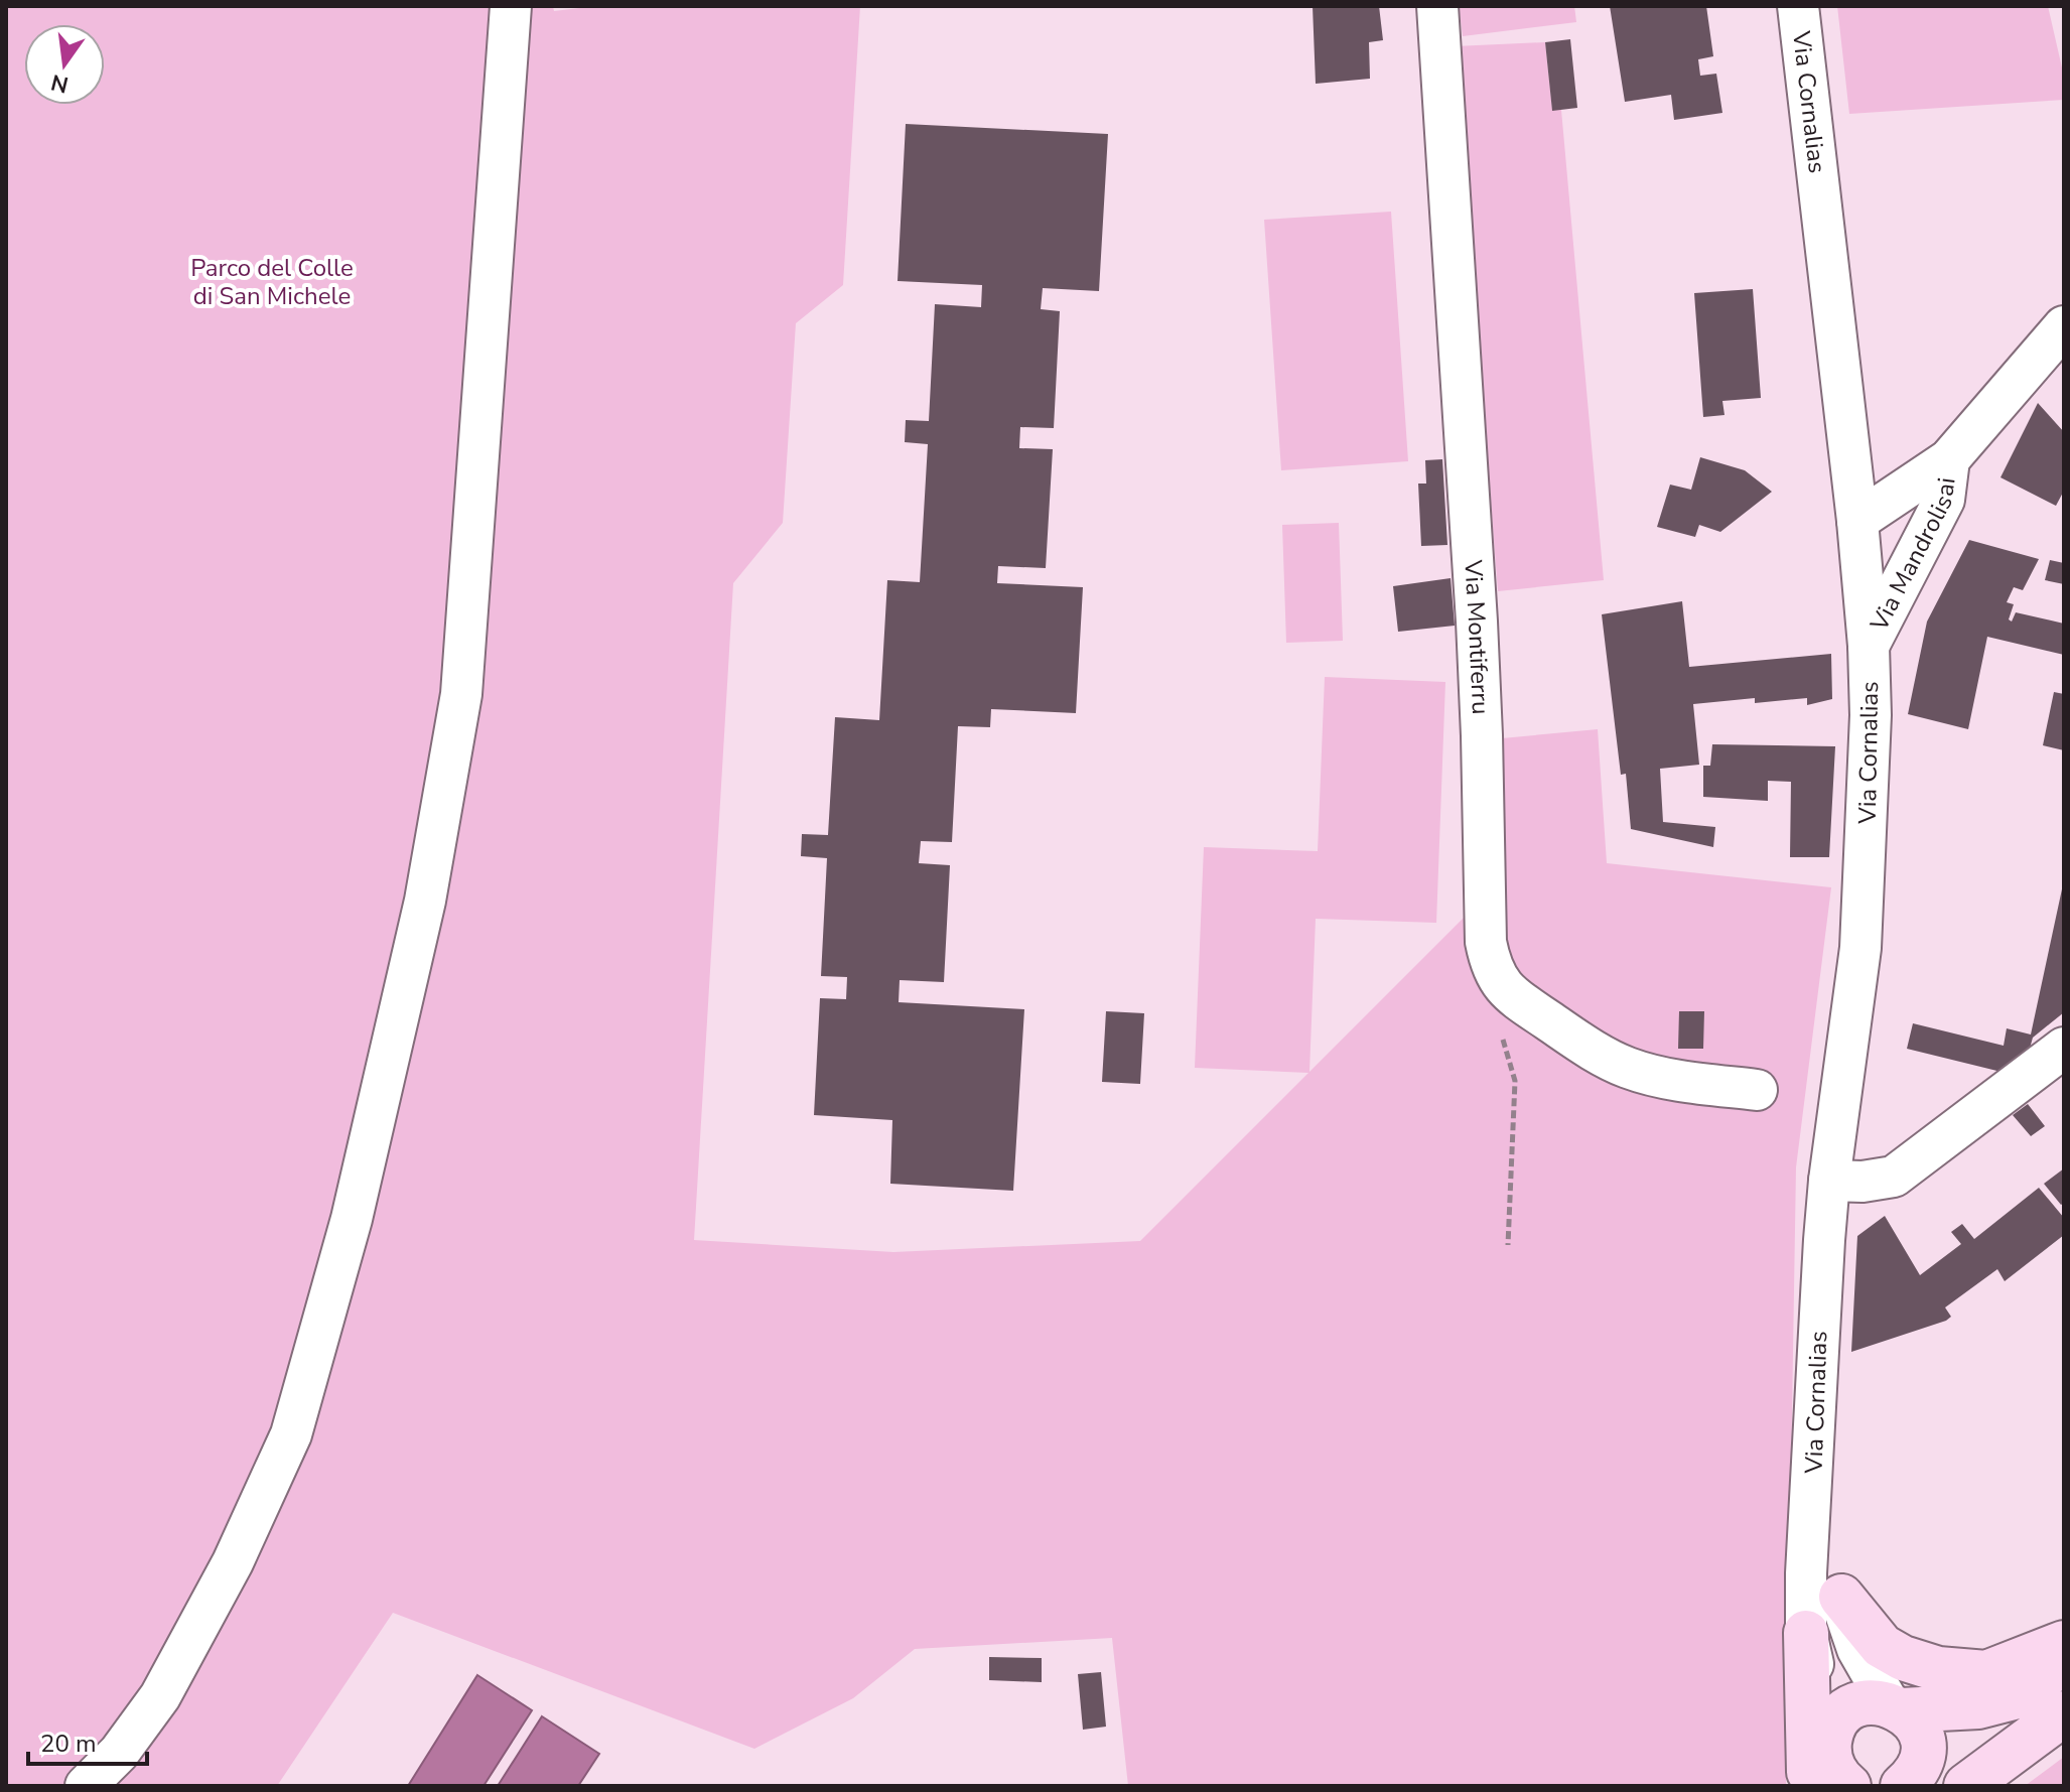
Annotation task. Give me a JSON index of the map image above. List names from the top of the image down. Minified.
{"streets":{"street":["Via Cornalias","Via Mandrolisai","Via Montiferru"]},"crossings":[["Via Cornalias","Via Mandrolisai"]],"parks":["Parco del Colle di San Michele"],"scale_bar":"20 m","north":"bottom"}
